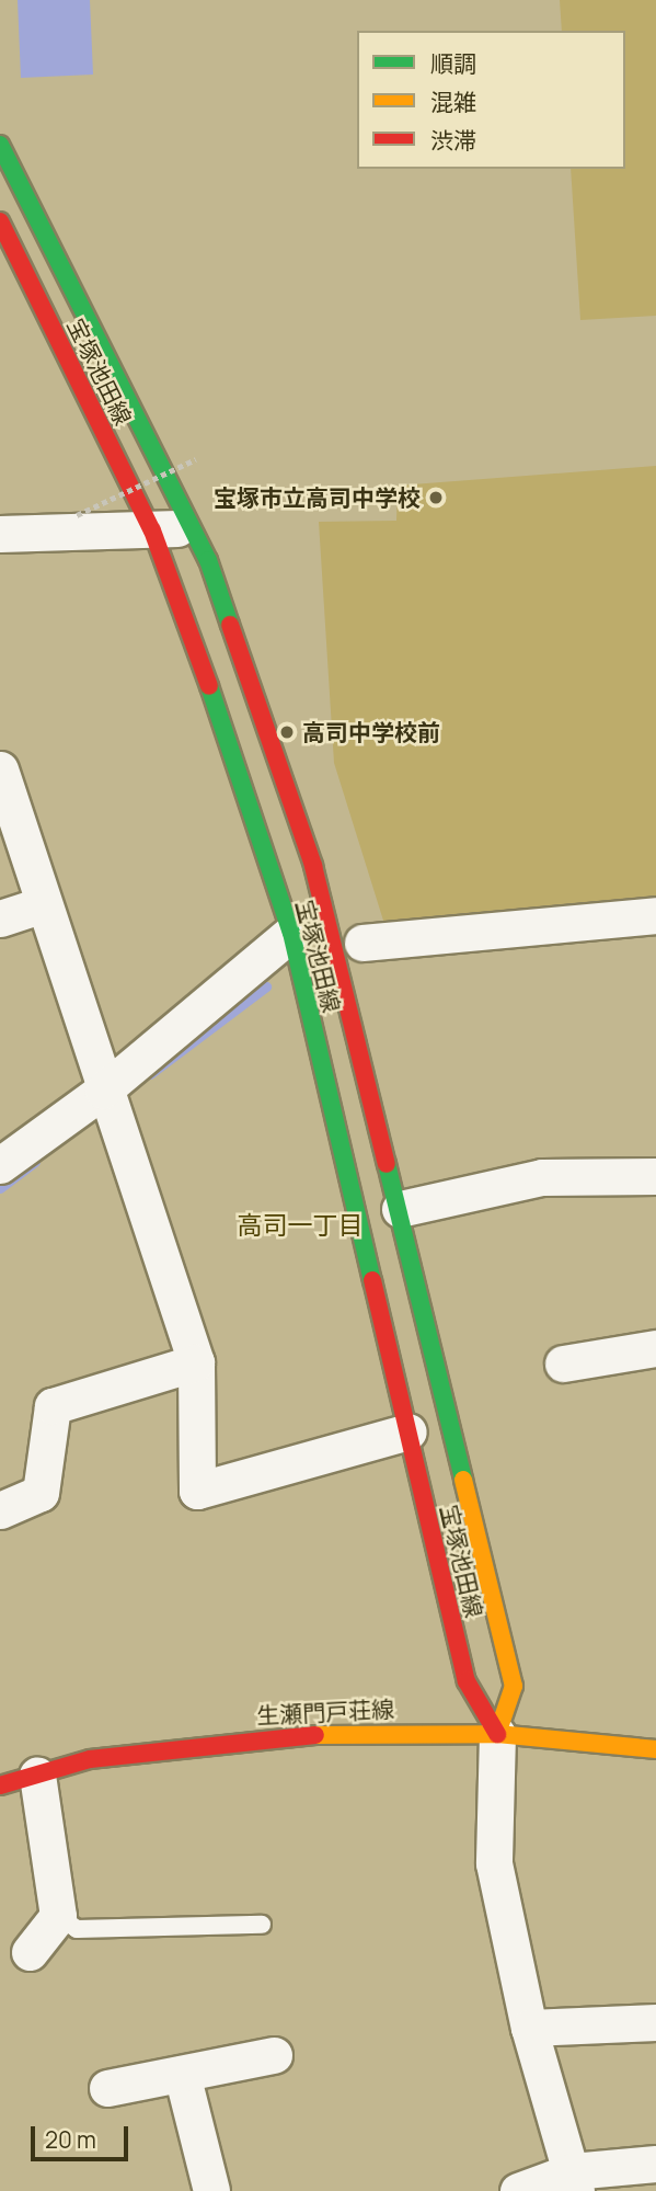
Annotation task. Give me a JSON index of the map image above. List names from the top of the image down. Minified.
{"streets":{"street":["宝塚池田線","生瀬門戸荘線"]},"crossings":[["宝塚池田線","生瀬門戸荘線"]],"districts":["高司一丁目"],"places":["宝塚市立高司中学校","高司中学校前"],"legend":["順調","混雑","渋滞"],"scale_bar":"20 m"}
